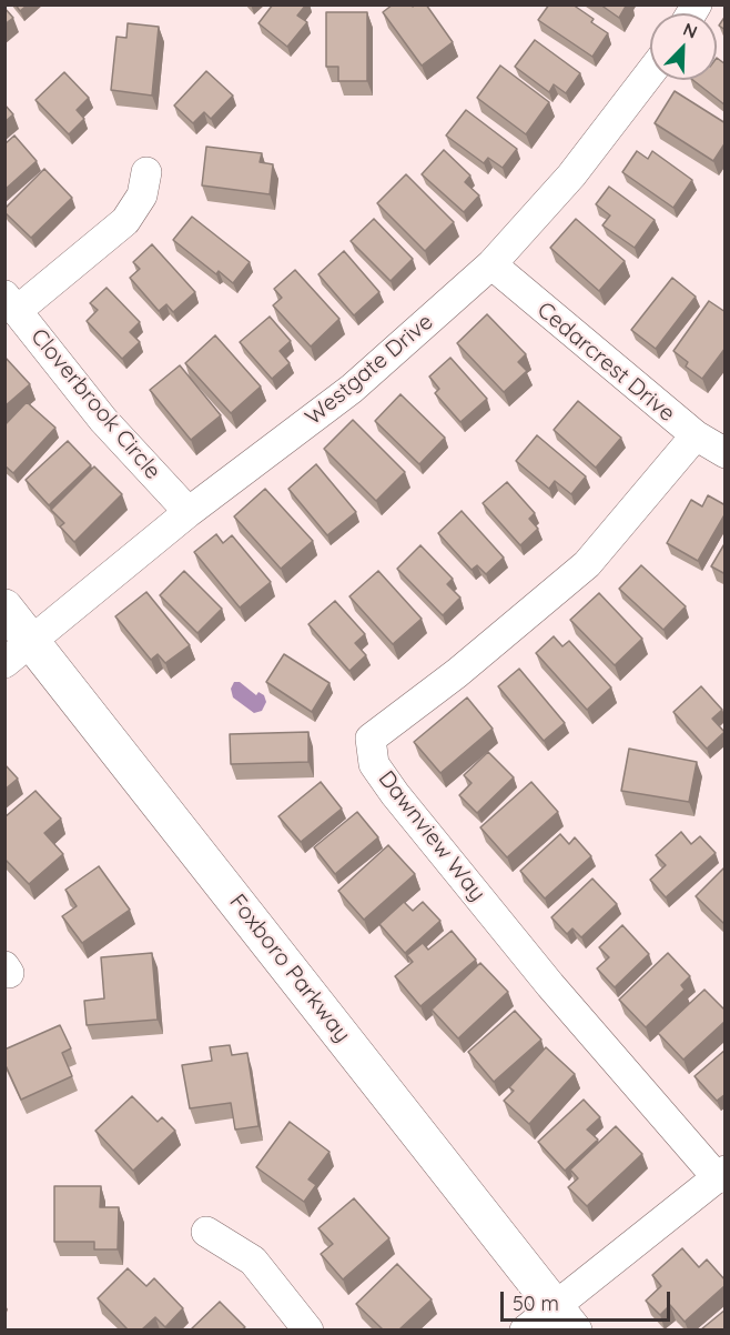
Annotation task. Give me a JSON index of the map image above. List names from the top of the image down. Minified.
{"streets":{"main road":["Foxboro Parkway"],"street":["Cedarcrest Drive","Westgate Drive","Cloverbrook Circle","Dawnview Way"]},"crossings":[["Cedarcrest Drive","Westgate Drive"],["Cedarcrest Drive","Dawnview Way"],["Westgate Drive","Cloverbrook Circle"],["Westgate Drive","Foxboro Parkway"]],"scale_bar":"50 m","north":"top right"}
